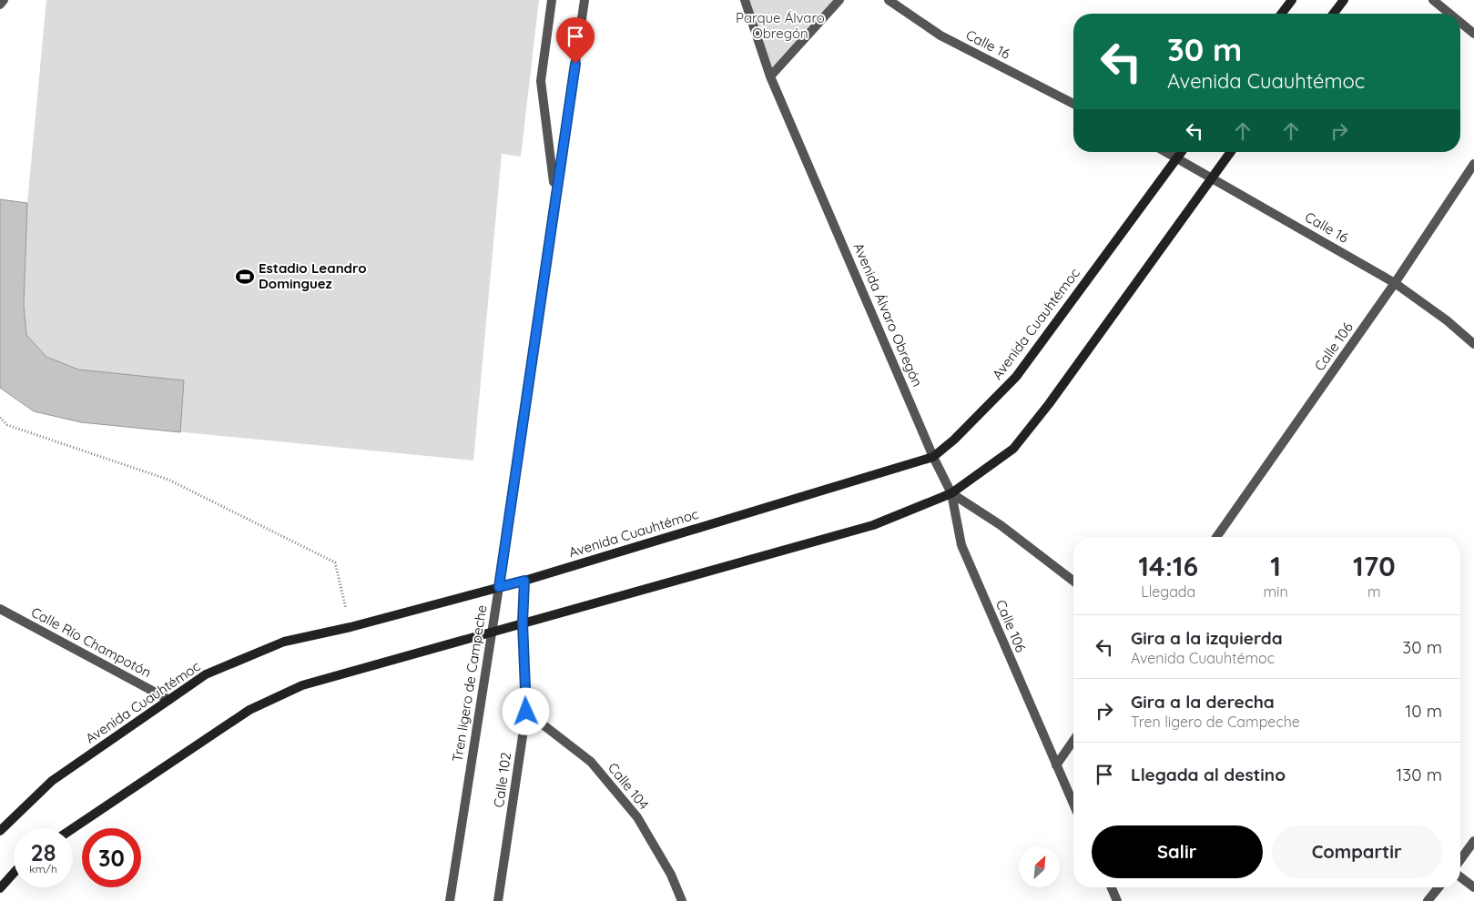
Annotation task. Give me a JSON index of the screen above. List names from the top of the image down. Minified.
{"streets":{"main road":["Avenida Cuauhtémoc"],"street":["Calle 16","Avenida Álvaro Obregón","Calle 106","Calle Río Champotón","Tren ligero de Campeche","Calle 102","Calle 104"]},"crossings":[["Calle 16","Avenida Cuauhtémoc"],["Calle 16","Calle 106"],["Avenida Álvaro Obregón","Avenida Cuauhtémoc"],["Avenida Álvaro Obregón","Calle 106"],["Avenida Cuauhtémoc","Calle Río Champotón"],["Avenida Cuauhtémoc","Tren ligero de Campeche"],["Avenida Cuauhtémoc","Calle 102"],["Calle 102","Calle 104"]],"parks":["Parque Álvaro Obregón"],"places":{"sports":["Estadio Leandro Dominguez"]},"north":"top right","page":{"turn":["30 m","Avenida Cuauhtémoc"],"eta":["14:16","Llegada","1","min","170","m"],"list":[{"name":"Gira a la izquierda","note":"Avenida Cuauhtémoc","value":"30 m"},{"name":"Gira a la derecha","note":"Tren ligero de Campeche","value":"10 m"},{"name":"Llegada al destino","value":"130 m"}],"buttons":["Salir","Compartir"],"speed":"28 km/h","limit":"30"}}
